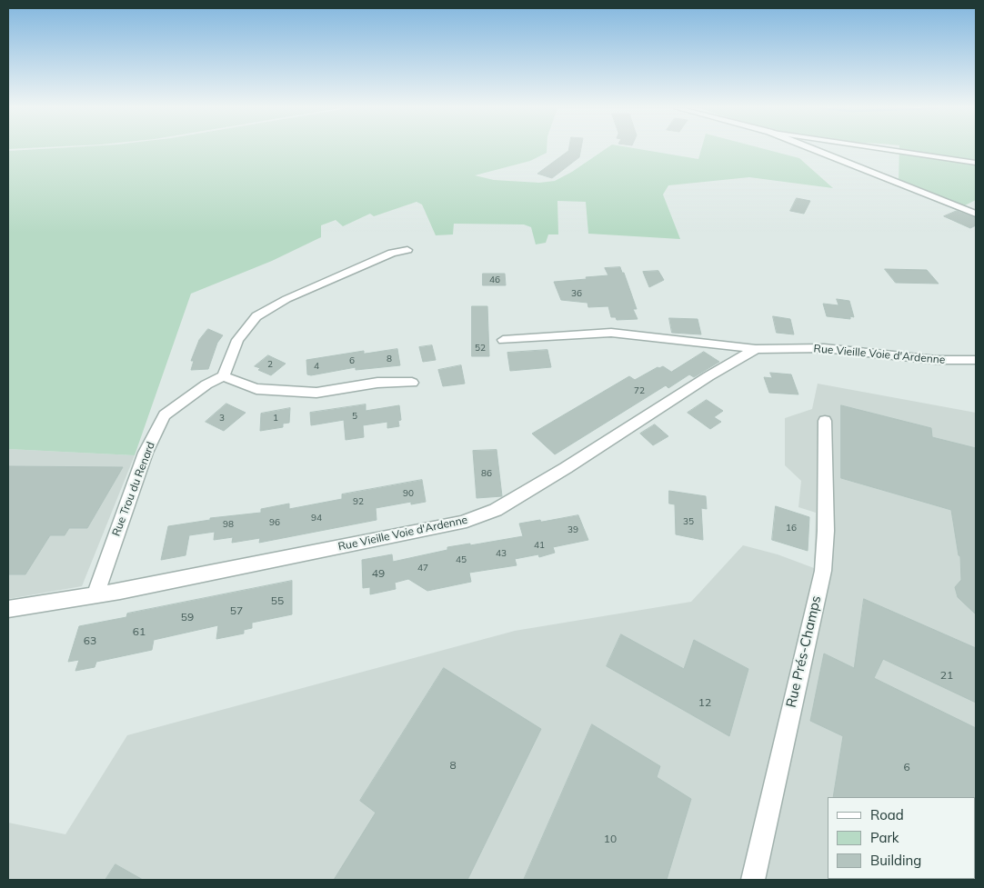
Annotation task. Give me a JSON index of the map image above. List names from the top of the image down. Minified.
{"streets":{"street":["Rue Vieille Voie d'Ardenne","Rue Trou du Renard","Rue Prés-Champs"]},"crossings":[["Rue Vieille Voie d'Ardenne","Rue Trou du Renard"]],"house_numbers":["46","36","52","8","6","2","4","72","5","3","1","86","90","92","94","35","96","98","16","39","41","43","45","47","49","55","57","59","61","63","21","12","8","6","10"],"legend":["Road","Park","Building"]}
